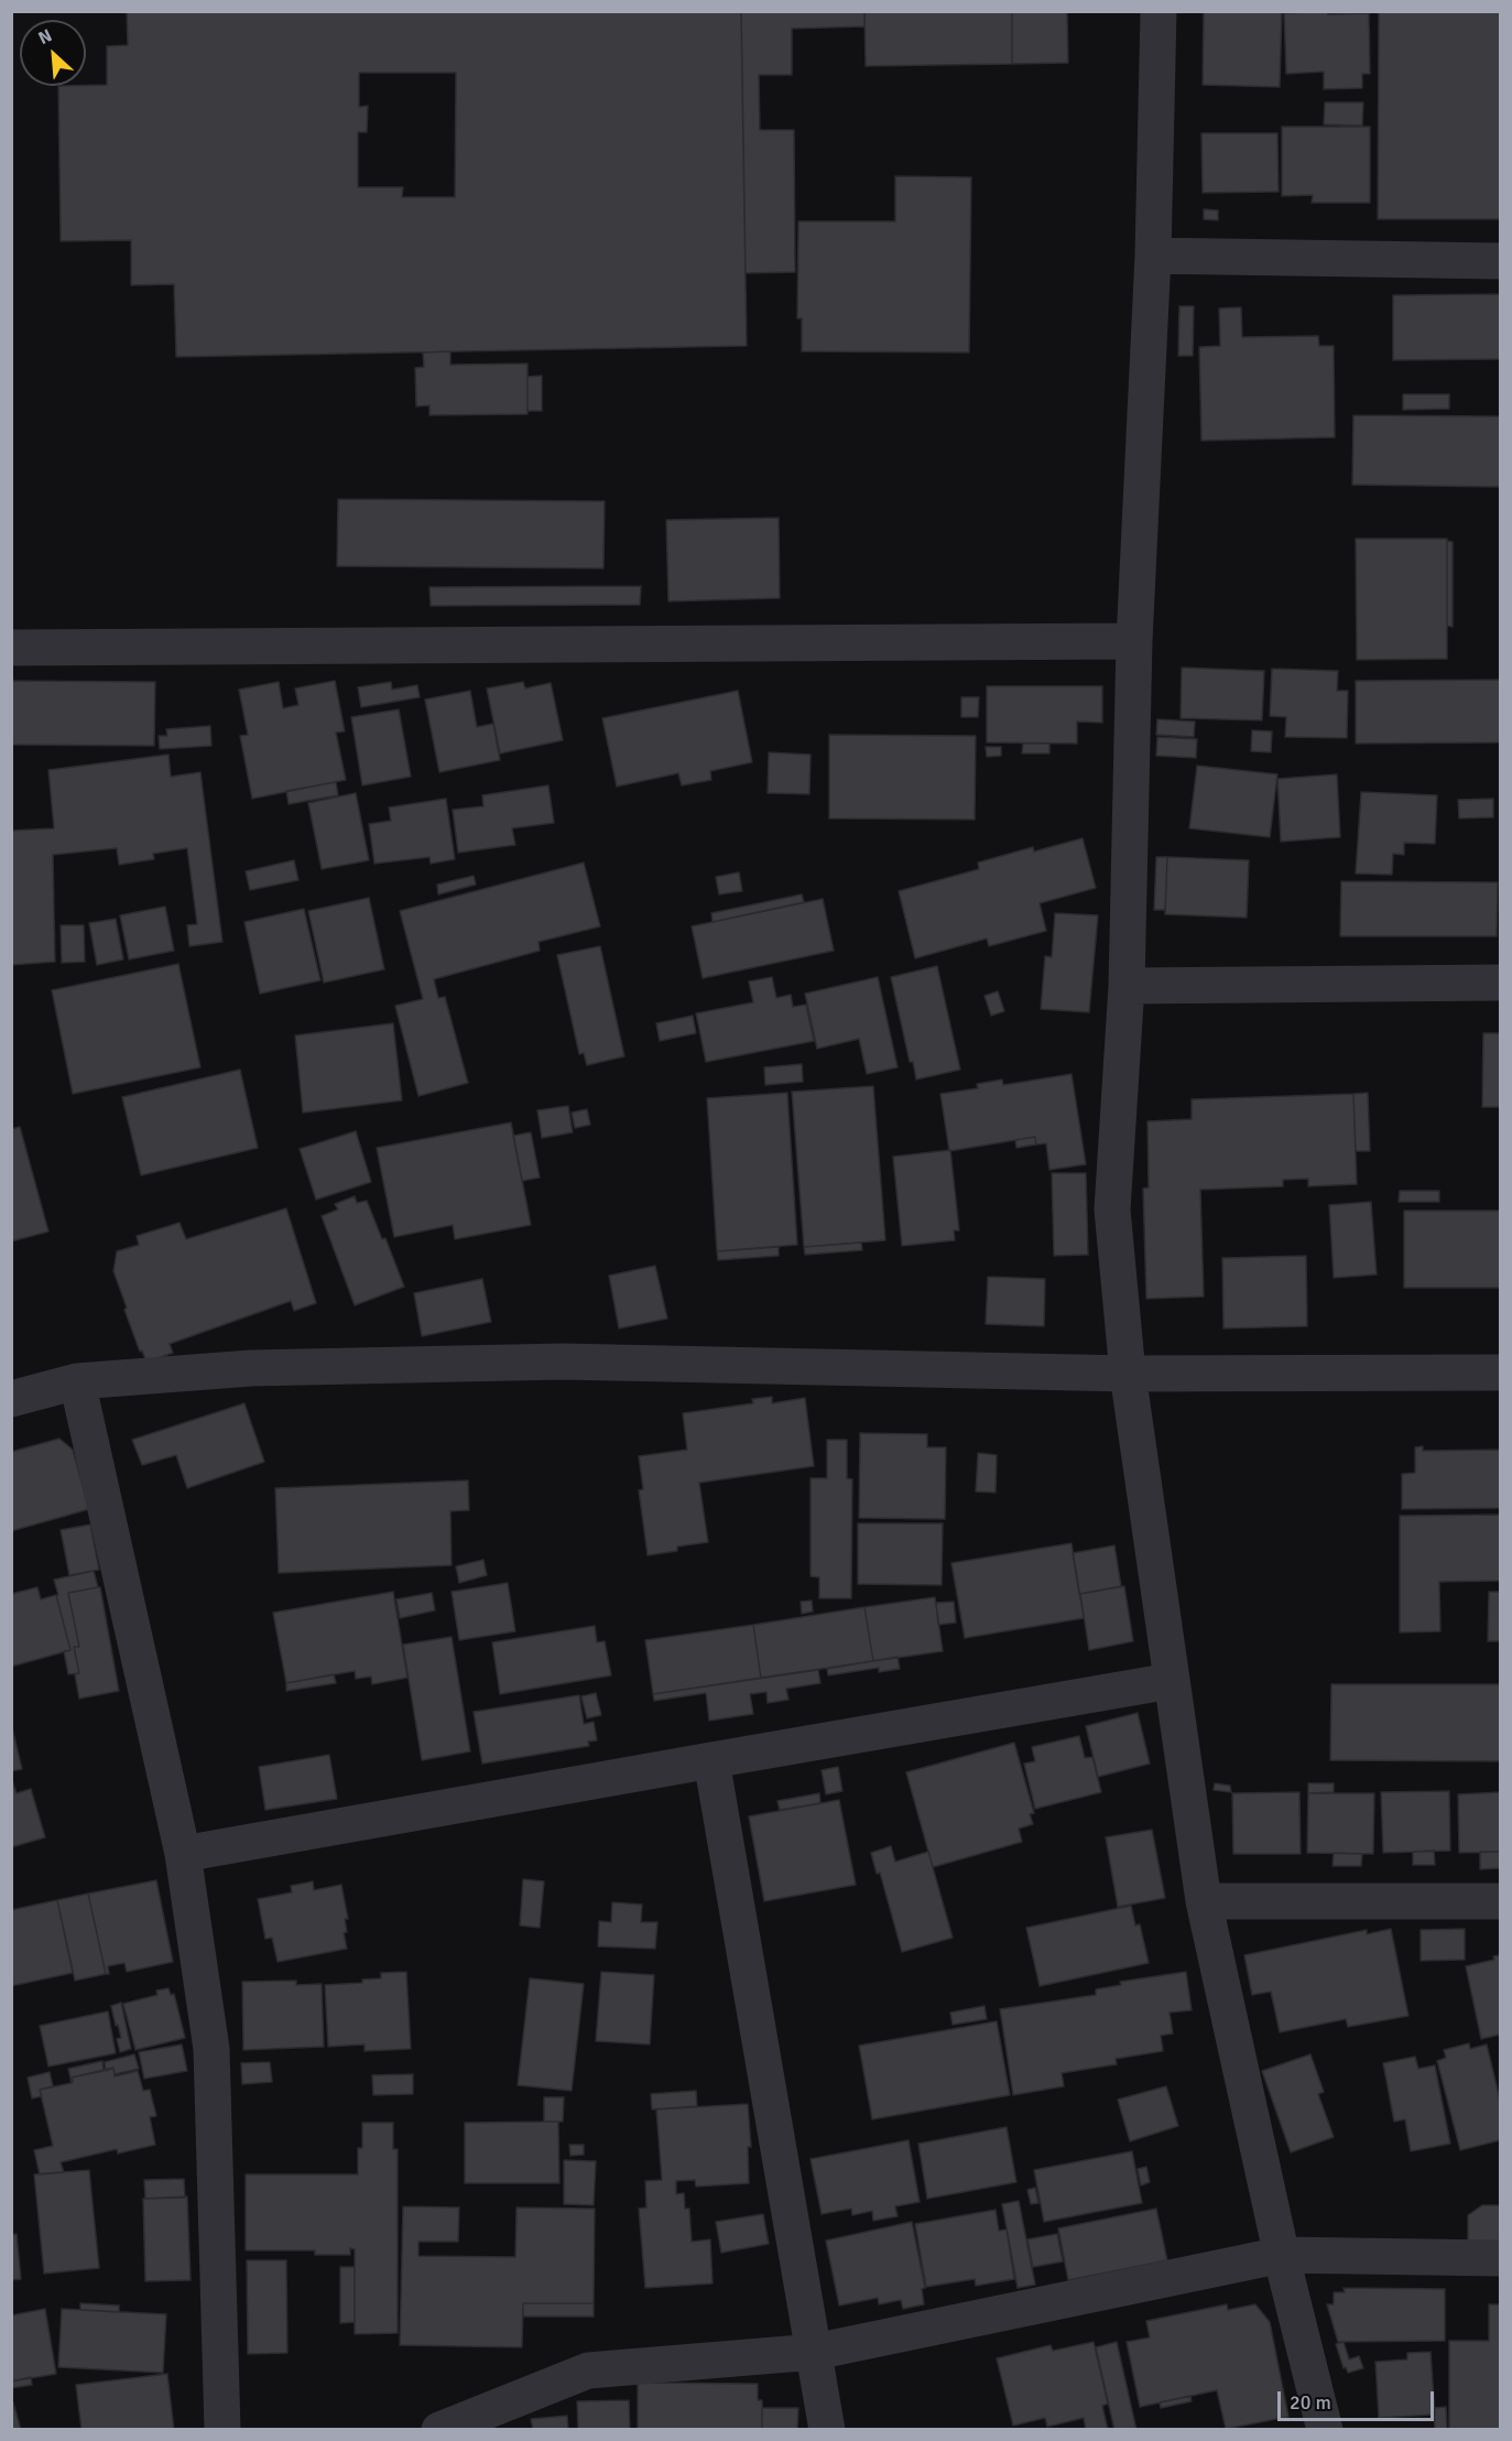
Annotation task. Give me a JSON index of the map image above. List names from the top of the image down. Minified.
{"scale_bar":"20 m","north":"top left"}
